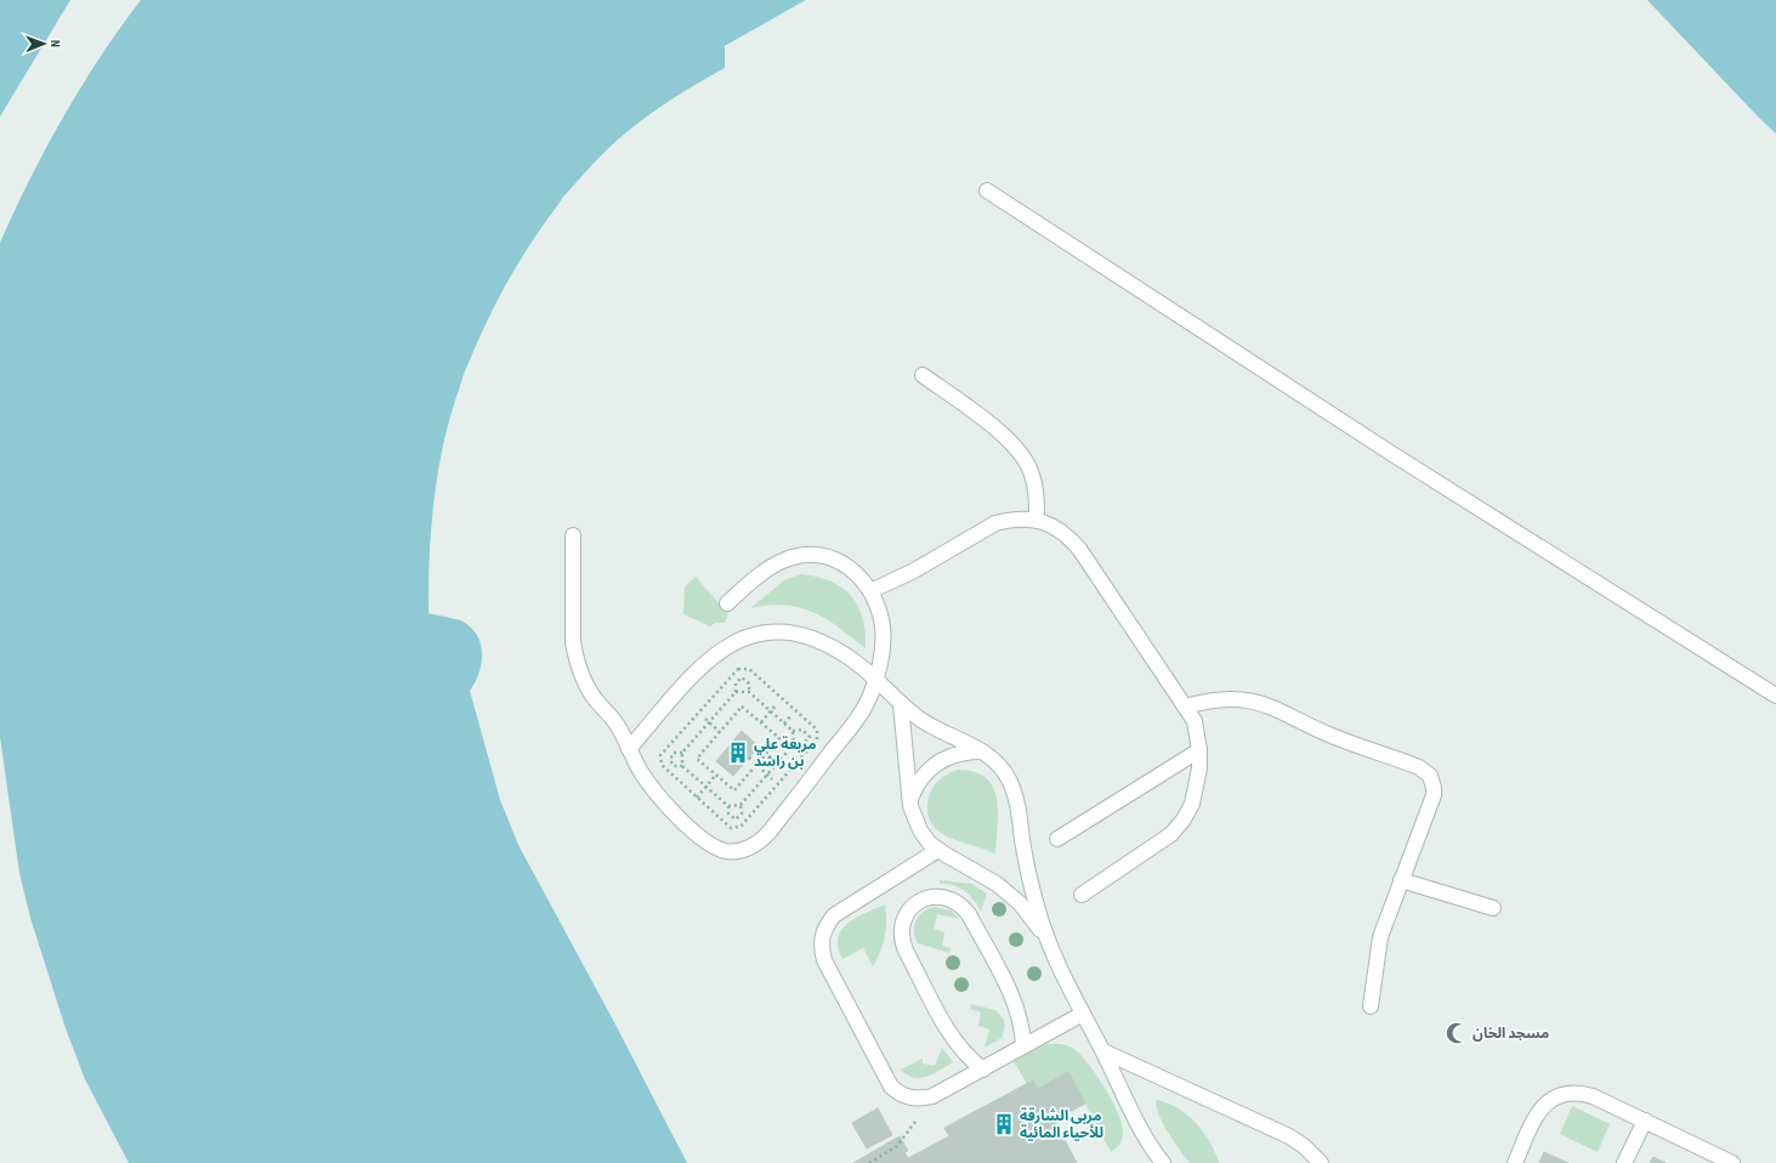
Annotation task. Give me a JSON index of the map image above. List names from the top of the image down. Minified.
{"places":{"building":["مربعة علي بن راشد","مربى الشارقة للأحياء المائية"],"mosque":["مسجد الخان"]},"north":"right"}
